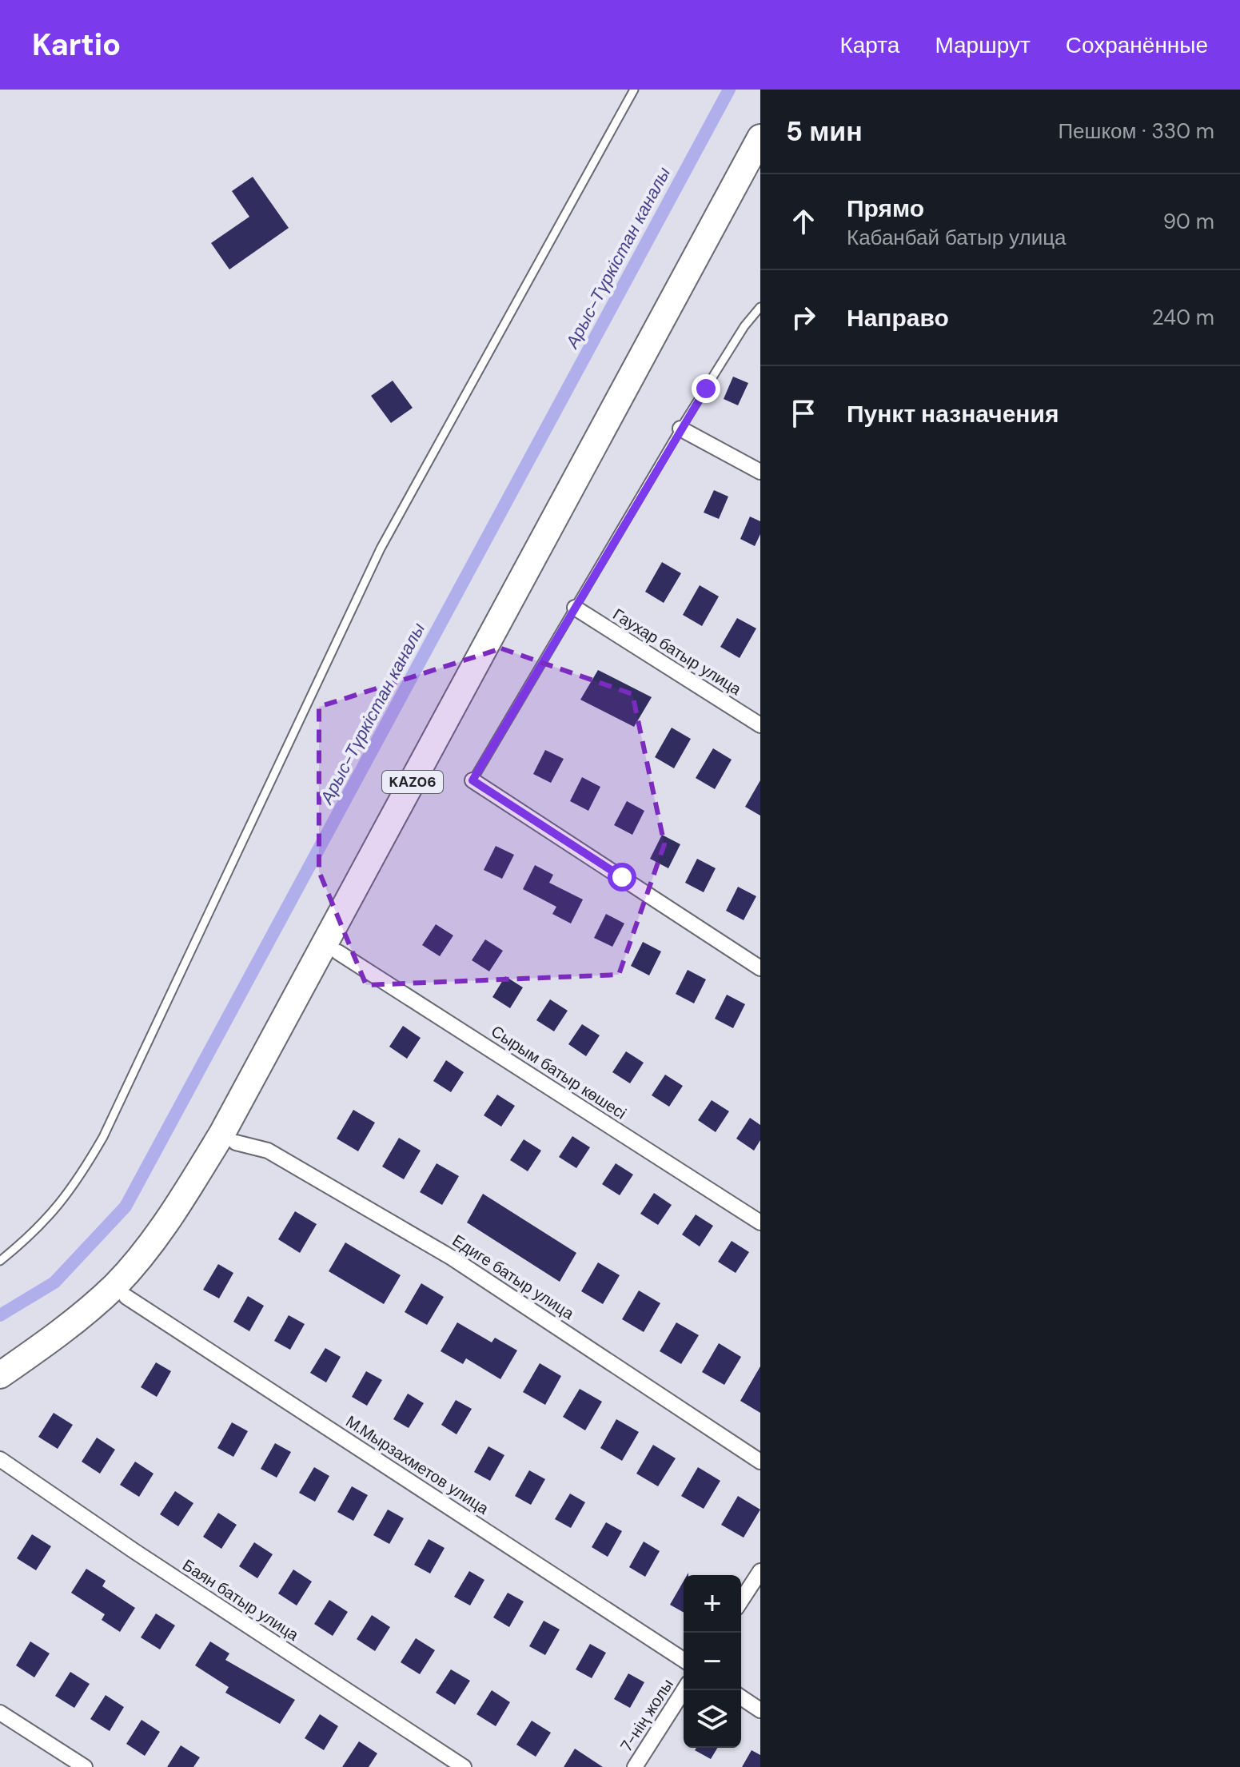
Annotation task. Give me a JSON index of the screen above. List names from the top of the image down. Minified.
{"streets":{"highway":["KАZ06"],"street":["Гаухар батыр улица","Сырым батыр көшесі","Едиге батыр улица","М.Мырзахметов улица","Баян батыр улица","7-нің жолы"]},"crossings":[["KАZ06","Сырым батыр көшесі"],["KАZ06","Едиге батыр улица"],["KАZ06","М.Мырзахметов улица"]],"water":["Арыс-Түркістан каналы"],"page":{"header":"Kartio","nav":["Карта","Маршрут","Сохранённые"],"heading":["5 мин","Пешком · 330 m"],"list":[["Прямо","Кабанбай батыр улица","90 m"],["Направо","240 m"],"Пункт назначения"],"map_buttons":["+","−"]}}
